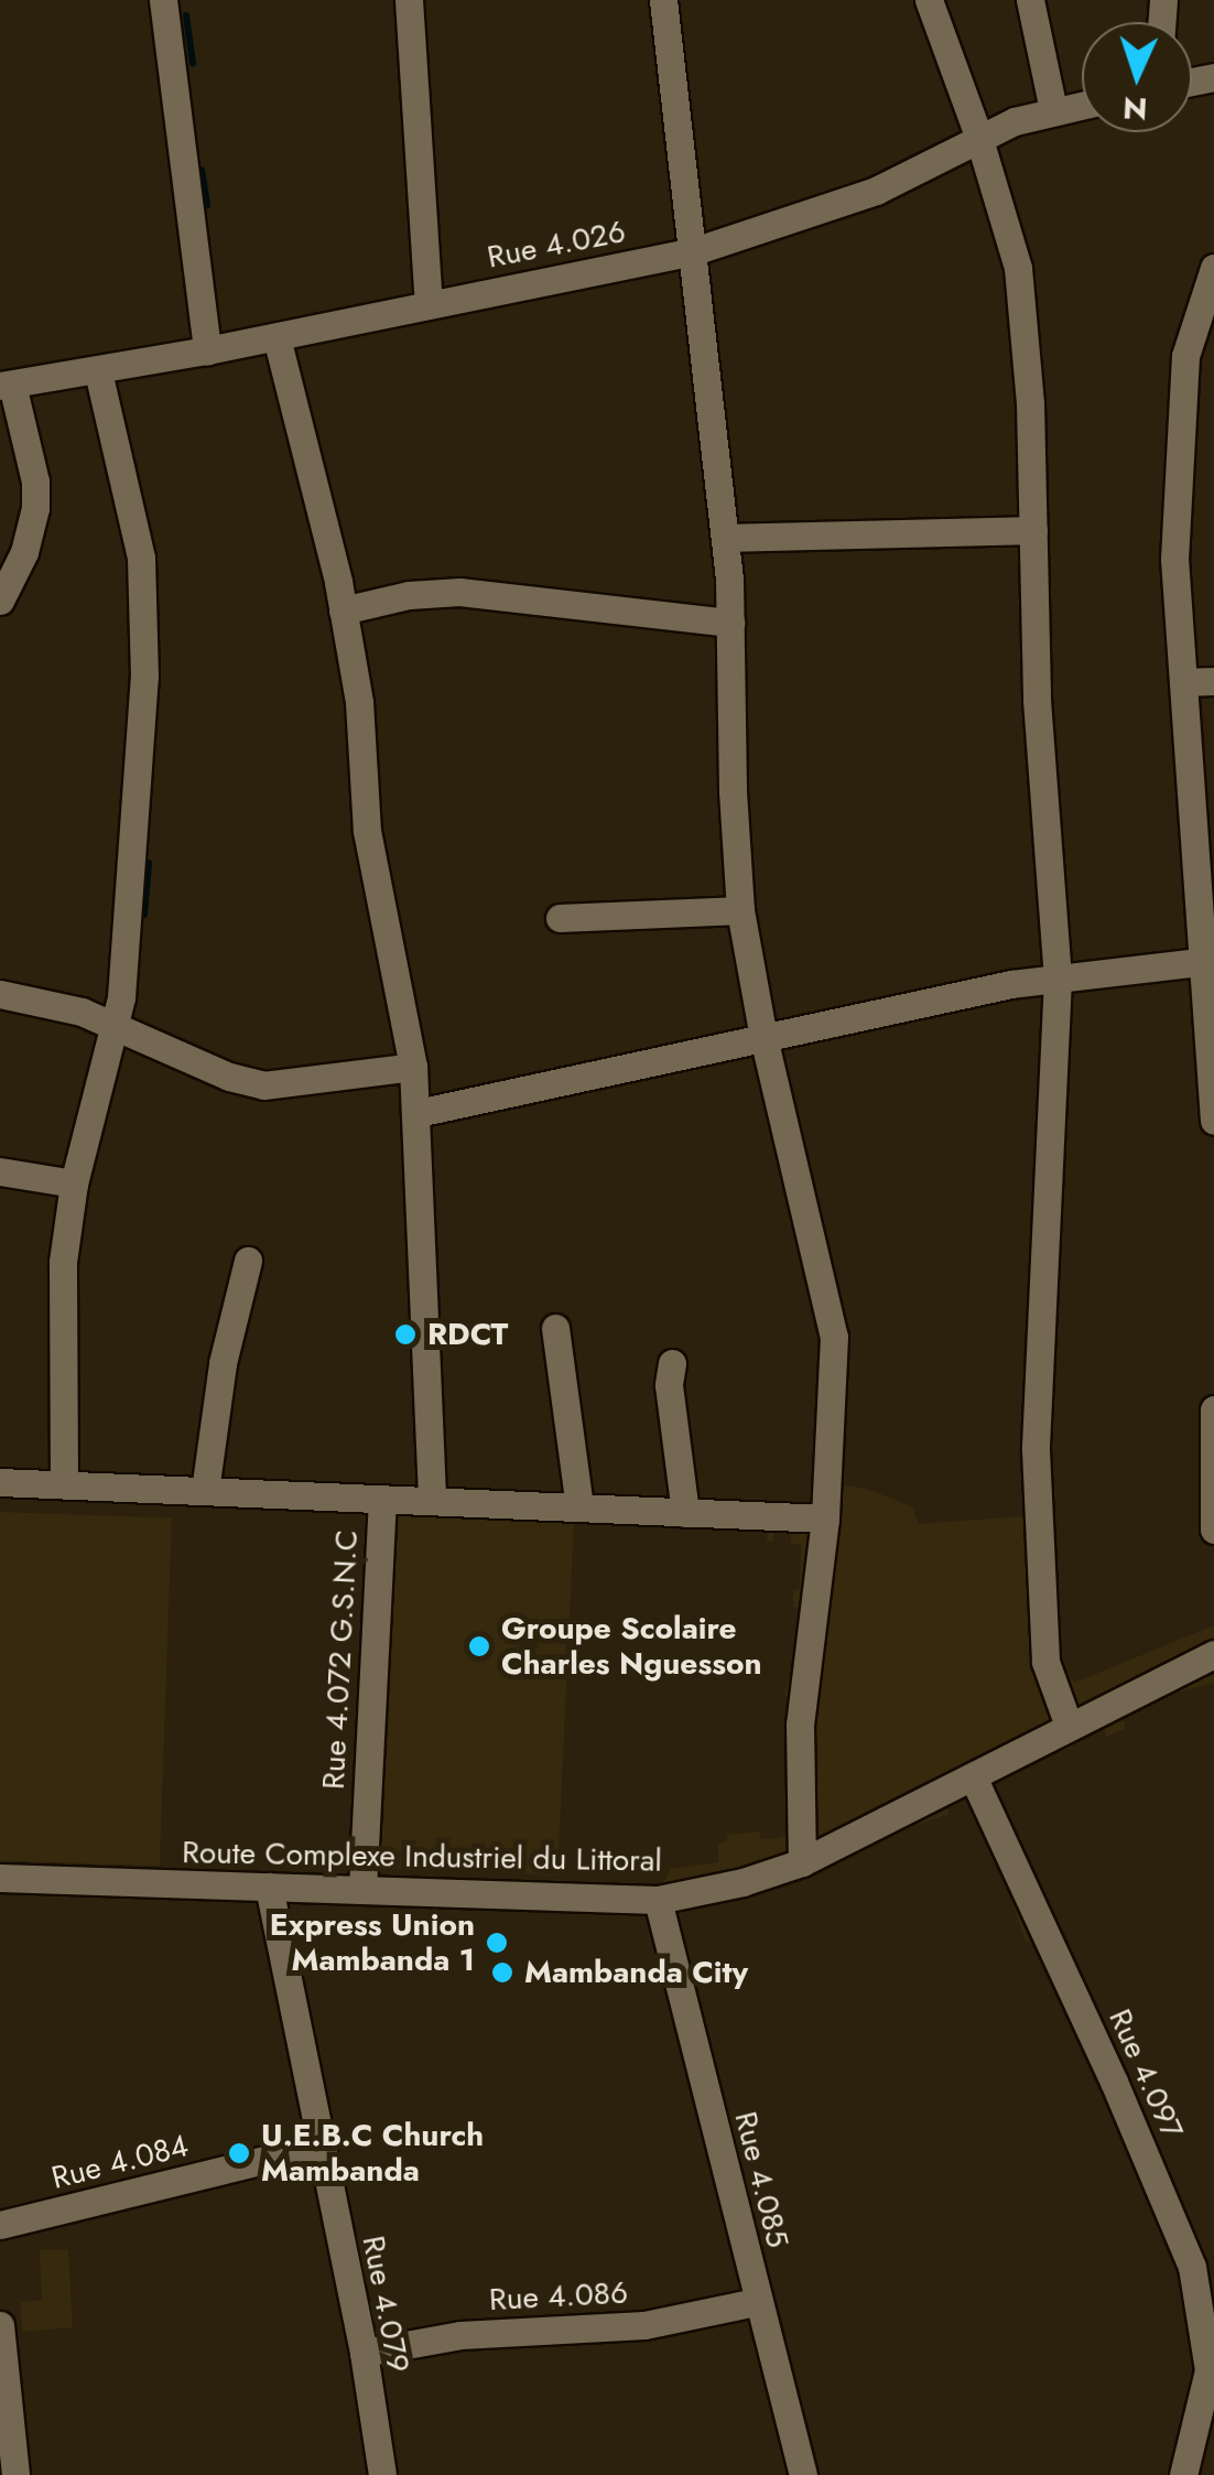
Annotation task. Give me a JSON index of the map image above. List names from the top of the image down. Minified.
{"streets":{"street":["Rue 4.026","Rue 4.072 G.S.N.C","Route Complexe Industriel du Littoral","Rue 4.097","Rue 4.084","Rue 4.085","Rue 4.086","Rue 4.079"]},"crossings":[["Rue 4.072 G.S.N.C","Route Complexe Industriel du Littoral"],["Route Complexe Industriel du Littoral","Rue 4.097"],["Route Complexe Industriel du Littoral","Rue 4.085"],["Route Complexe Industriel du Littoral","Rue 4.079"],["Rue 4.084","Rue 4.079"],["Rue 4.085","Rue 4.086"],["Rue 4.086","Rue 4.079"]],"places":["RDCT","Groupe Scolaire Charles Nguesson","Express Union Mambanda 1","Mambanda City","U.E.B.C Church Mambanda"],"north":"bottom"}
